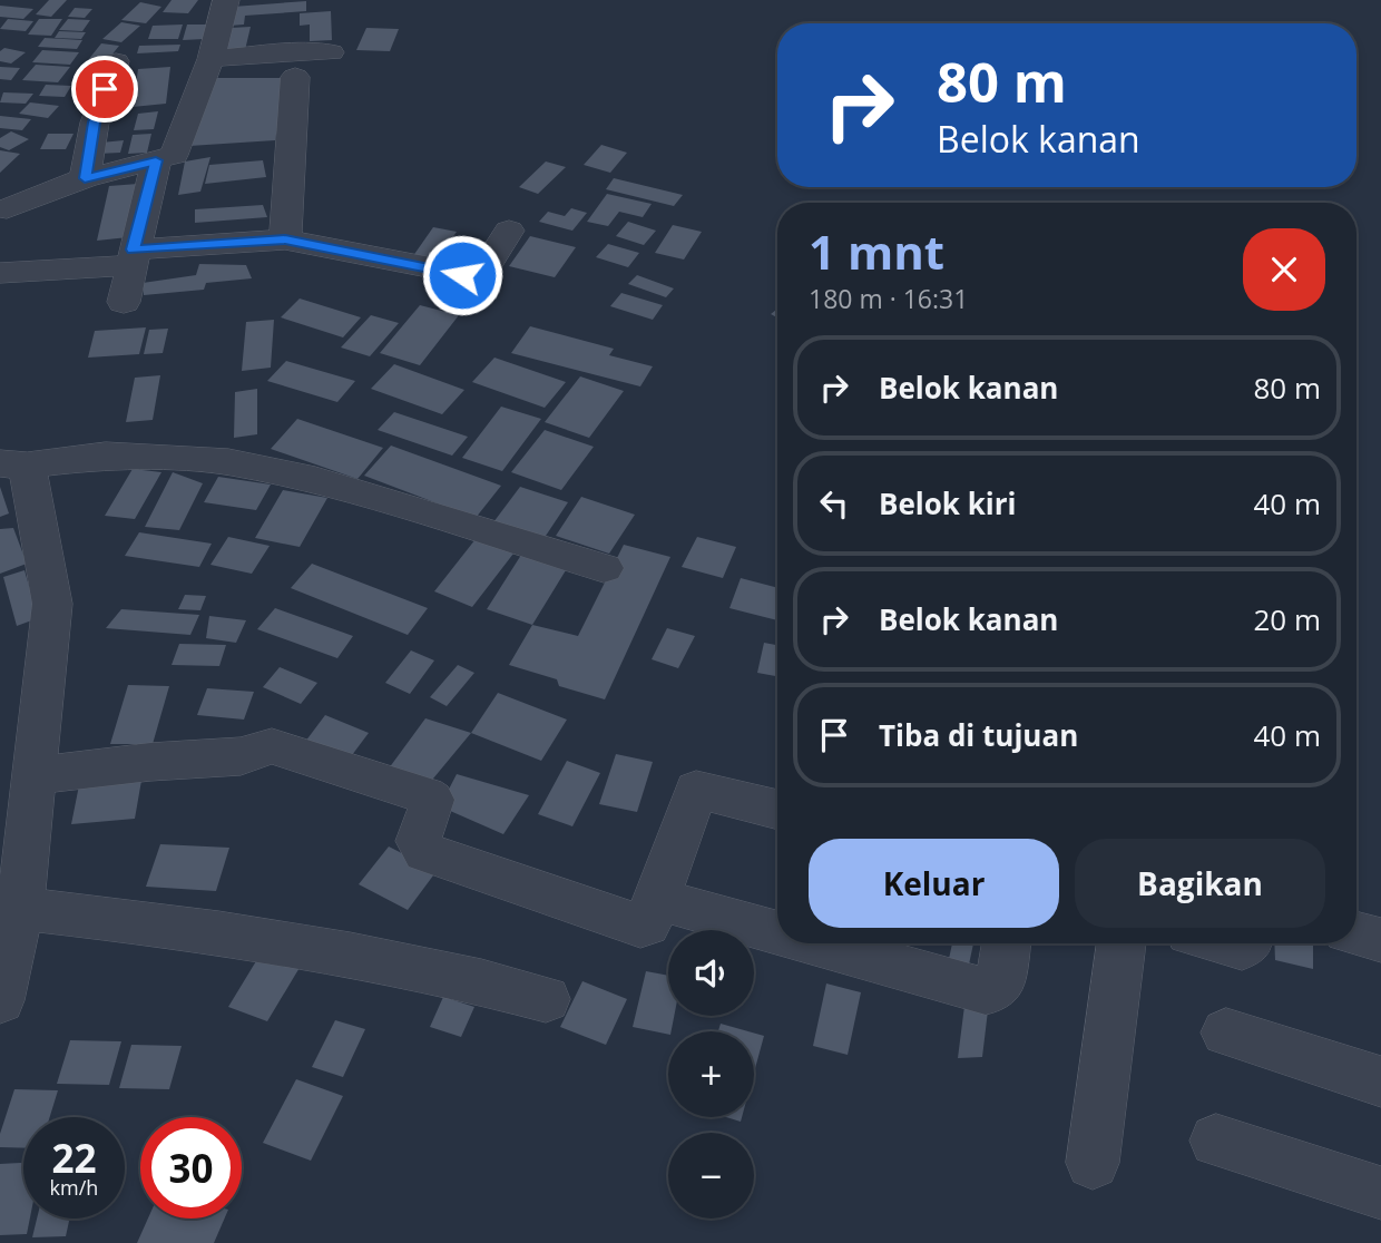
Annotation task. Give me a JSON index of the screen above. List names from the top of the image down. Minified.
{"page":{"turn":["80 m","Belok kanan"],"heading":["1 mnt","180 m · 16:31"],"list":[{"name":"Belok kanan","value":"80 m"},{"name":"Belok kiri","value":"40 m"},{"name":"Belok kanan","value":"20 m"},{"name":"Tiba di tujuan","value":"40 m"}],"buttons":["Keluar","Bagikan"],"map_buttons":["+","−"],"speed":"22 km/h","limit":"30"}}
